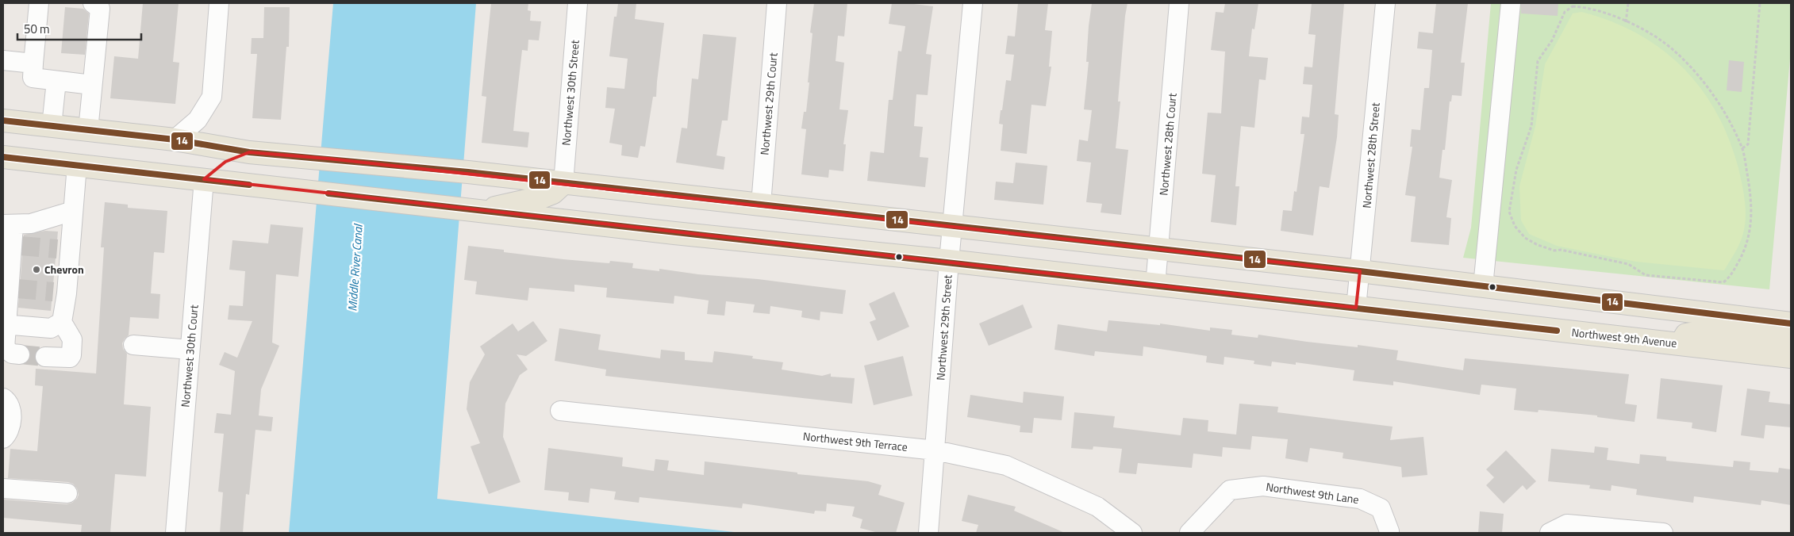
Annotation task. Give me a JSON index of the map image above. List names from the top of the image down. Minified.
{"streets":{"main road":["Northwest 9th Avenue"],"street":["Northwest 30th Street","Northwest 29th Court","Northwest 28th Court","Northwest 28th Street","Northwest 29th Street","Northwest 30th Court","Northwest 9th Terrace","Northwest 9th Lane"]},"crossings":[["Northwest 28th Court","Northwest 9th Avenue"],["Northwest 28th Street","Northwest 9th Avenue"],["Northwest 29th Street","Northwest 9th Avenue"],["Northwest 29th Street","Northwest 9th Terrace"],["Northwest 9th Avenue","Northwest 30th Court"]],"water":["Middle River Canal"],"places":["Chevron"],"lines":["transit line 14"],"scale_bar":"50 m"}
